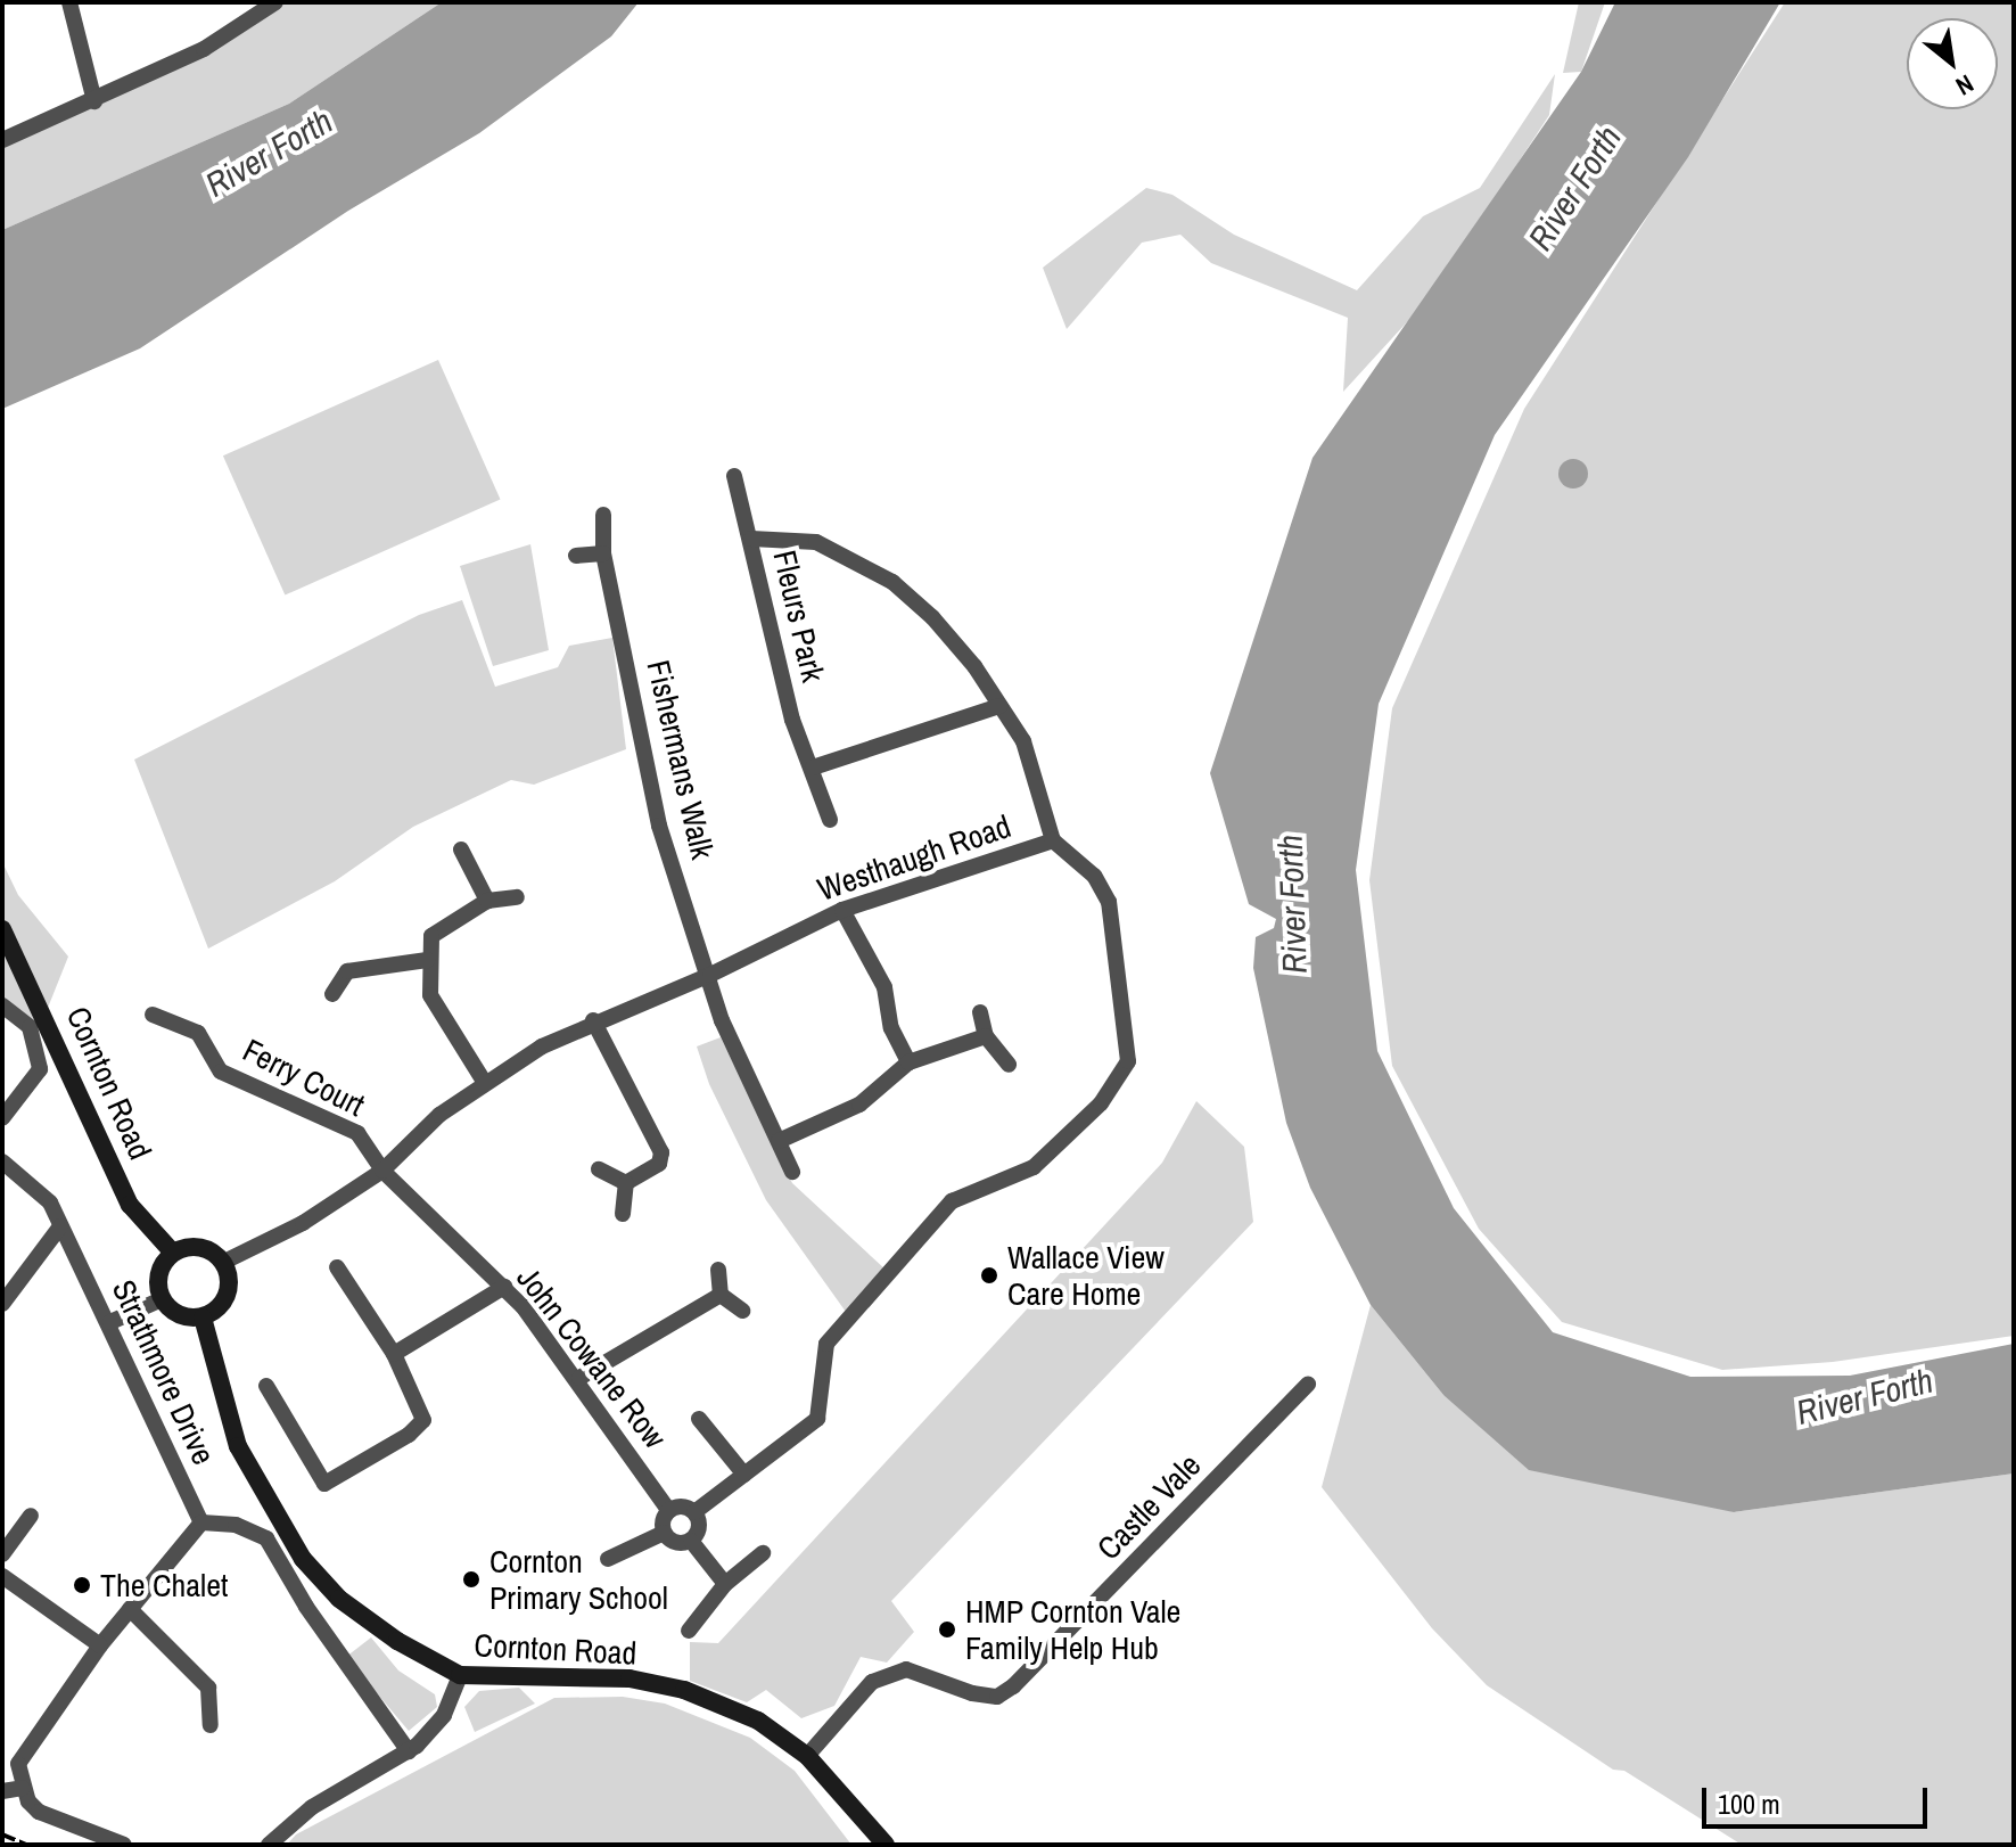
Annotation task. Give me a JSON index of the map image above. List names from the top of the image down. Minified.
{"streets":{"main road":["Cornton Road"],"street":["Fleurs Park","Fishermans Walk","Westhaugh Road","Ferry Court","John Cowane Row","Strathmore Drive","Castle Vale"]},"crossings":[["Fishermans Walk","Westhaugh Road"],["Westhaugh Road","Ferry Court"],["Westhaugh Road","Cornton Road"],["Westhaugh Road","John Cowane Row"],["Ferry Court","John Cowane Row"],["Cornton Road","Castle Vale"]],"water":["River Forth"],"places":["Wallace View Care Home","Cornton Primary School","The Chalet","HMP Cornton Vale Family Help Hub"],"scale_bar":"100 m","north":"bottom right"}
